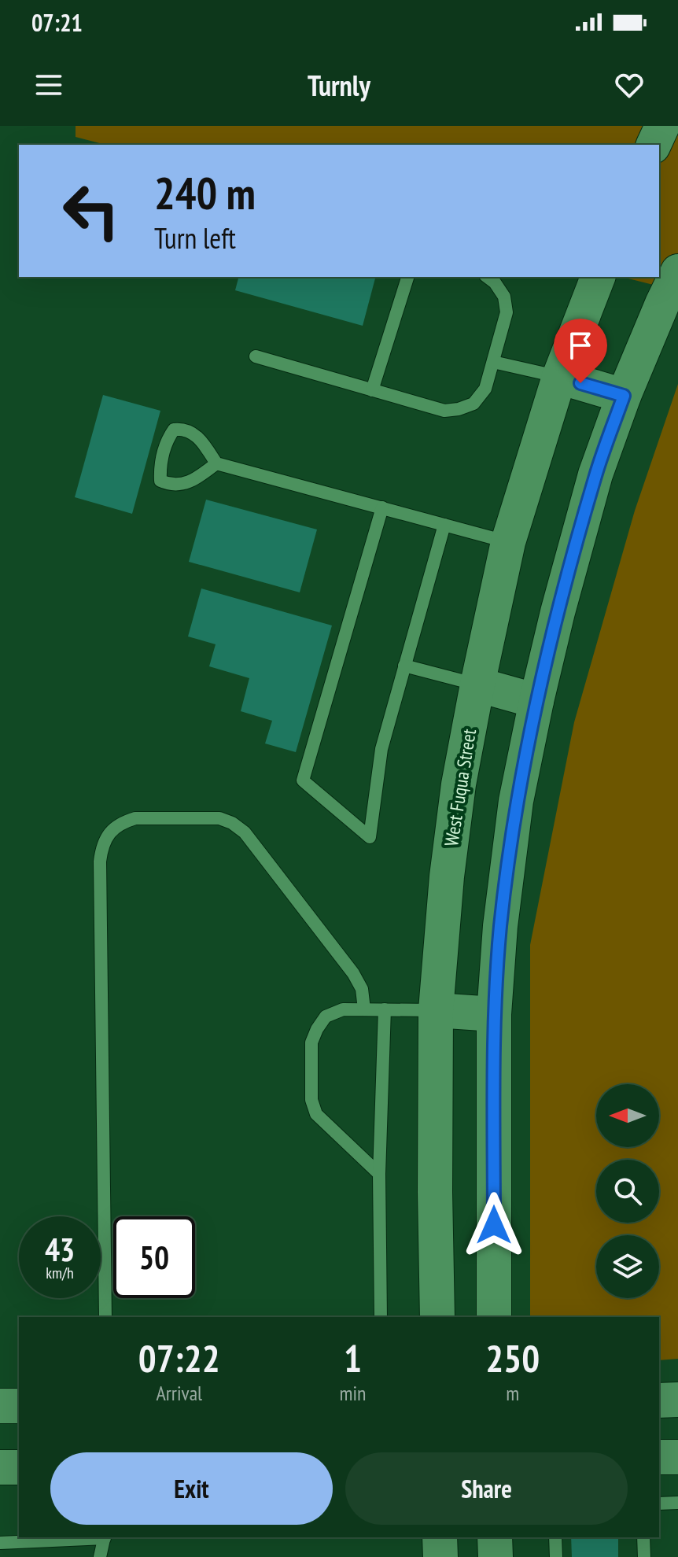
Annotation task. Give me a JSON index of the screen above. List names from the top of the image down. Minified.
{"streets":{"main road":["West Fuqua Street"]},"north":"left","page":{"status":"07:21","header":"Turnly","turn":["240 m","Turn left"],"speed":"43 km/h","limit":"50","eta":["07:22","Arrival","1","min","250","m"],"buttons":["Exit","Share"]}}
